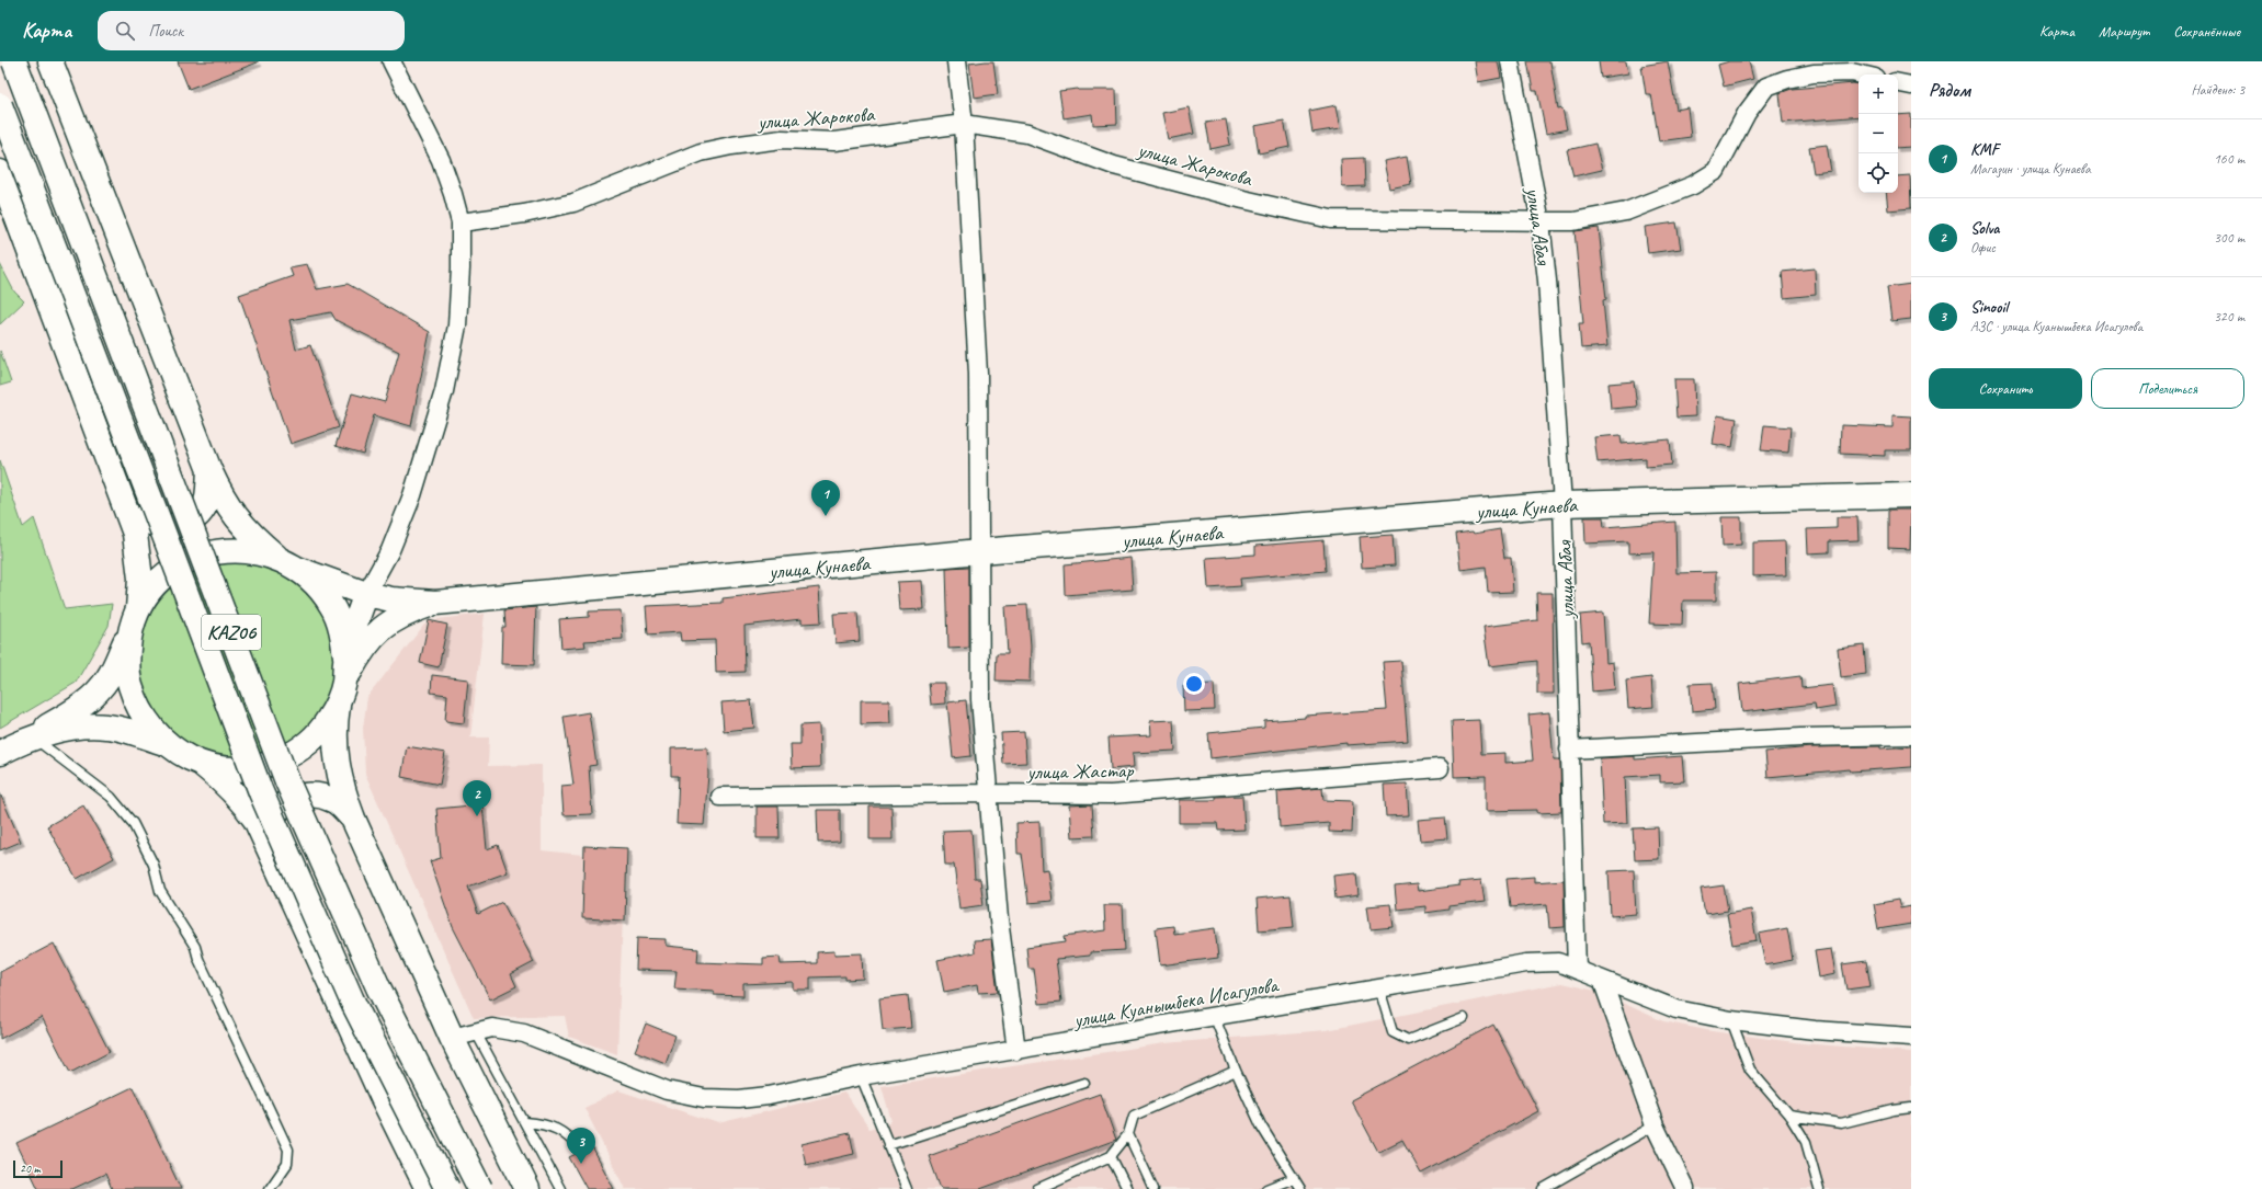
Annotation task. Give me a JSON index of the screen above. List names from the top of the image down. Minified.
{"streets":{"main road":["улица Кунаева","KАZ06"],"street":["улица Жарокова","улица Абая","улица Жастар","улица Куанышбека Исагулова"]},"crossings":[["улица Жарокова","улица Абая"],["улица Абая","улица Кунаева"],["улица Абая","улица Куанышбека Исагулова"]],"scale_bar":"20 m","page":{"header":"Карта","search":"Поиск","nav":["Карта","Маршрут","Сохранённые"],"heading":["Рядом","Найдено: 3"],"map_buttons":["+","−"],"list":[{"mark":"1","name":"KMF","note":"Магазин · улица Кунаева","value":"160 m"},{"mark":"2","name":"Solva","note":"Офис","value":"300 m"},{"mark":"3","name":"Sinooil","note":"АЗС · улица Куанышбека Исагулова","value":"320 m"}],"buttons":["Сохранить","Поделиться"],"pins":["1","2","3"],"scale":"20 m"}}
